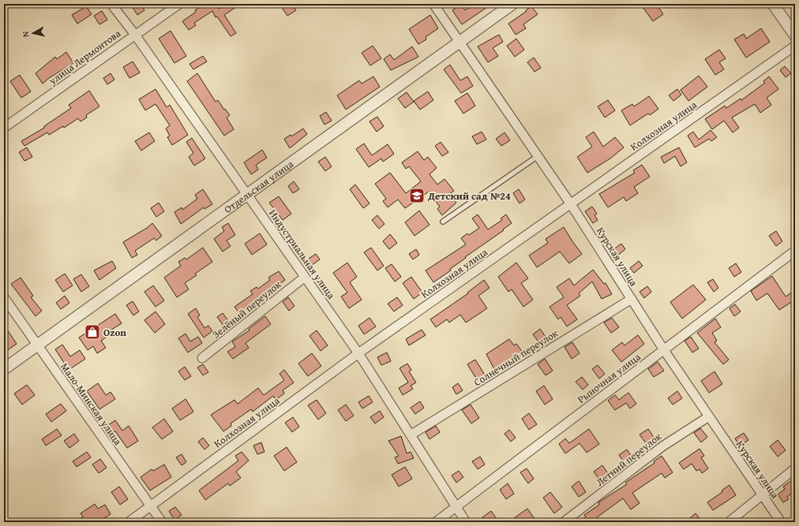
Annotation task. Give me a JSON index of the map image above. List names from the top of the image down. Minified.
{"streets":{"street":["улица Лермонтова","Колхозная улица","Отдельская улица","Индустриальная улица","Курская улица","Зелёный переулок","Солнечный переулок","Рыночная улица","Мало-Минская улица","Летний переулок"]},"crossings":[["улица Лермонтова","Индустриальная улица"],["Колхозная улица","Индустриальная улица"],["Колхозная улица","Курская улица"],["Колхозная улица","Мало-Минская улица"],["Отдельская улица","Индустриальная улица"],["Отдельская улица","Курская улица"],["Отдельская улица","Мало-Минская улица"],["Индустриальная улица","Зелёный переулок"],["Индустриальная улица","Солнечный переулок"],["Индустриальная улица","Рыночная улица"],["Курская улица","Солнечный переулок"],["Курская улица","Рыночная улица"],["Курская улица","Летний переулок"]],"places":{"school or university":["Детский сад №24"],"shop":["Ozon"]},"north":"left"}
